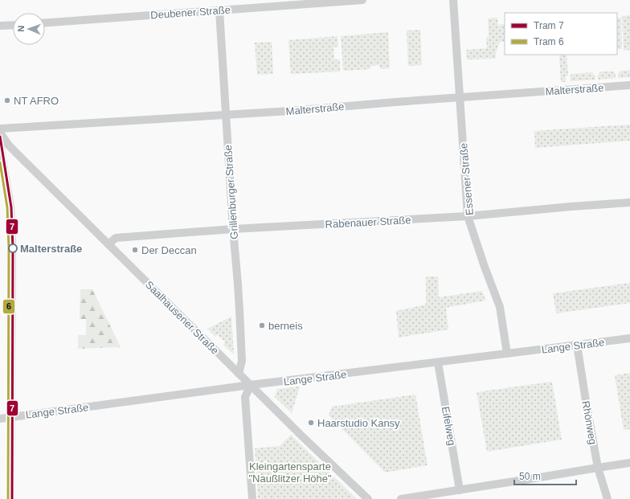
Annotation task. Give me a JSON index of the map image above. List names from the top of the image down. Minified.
{"streets":{"street":["Deubener Straße","Malterstraße","Essener Straße","Grillenburger Straße","Rabenauer Straße","Saalhausener Straße","Lange Straße","Rhönweg","Eifelweg"]},"crossings":[["Deubener Straße","Grillenburger Straße"],["Malterstraße","Essener Straße"],["Malterstraße","Grillenburger Straße"],["Essener Straße","Rabenauer Straße"],["Essener Straße","Lange Straße"],["Grillenburger Straße","Rabenauer Straße"],["Grillenburger Straße","Saalhausener Straße"],["Rabenauer Straße","Saalhausener Straße"],["Saalhausener Straße","Lange Straße"],["Lange Straße","Rhönweg"],["Lange Straße","Eifelweg"]],"parks":["Kleingartensparte \"Naußlitzer Höhe\""],"places":["NT AFRO","Malterstraße","Der Deccan","berneis","Haarstudio Kansy"],"lines":["tram line 7","tram line 6"],"legend":["Tram 7","Tram 6"],"scale_bar":"50 m","north":"left"}
